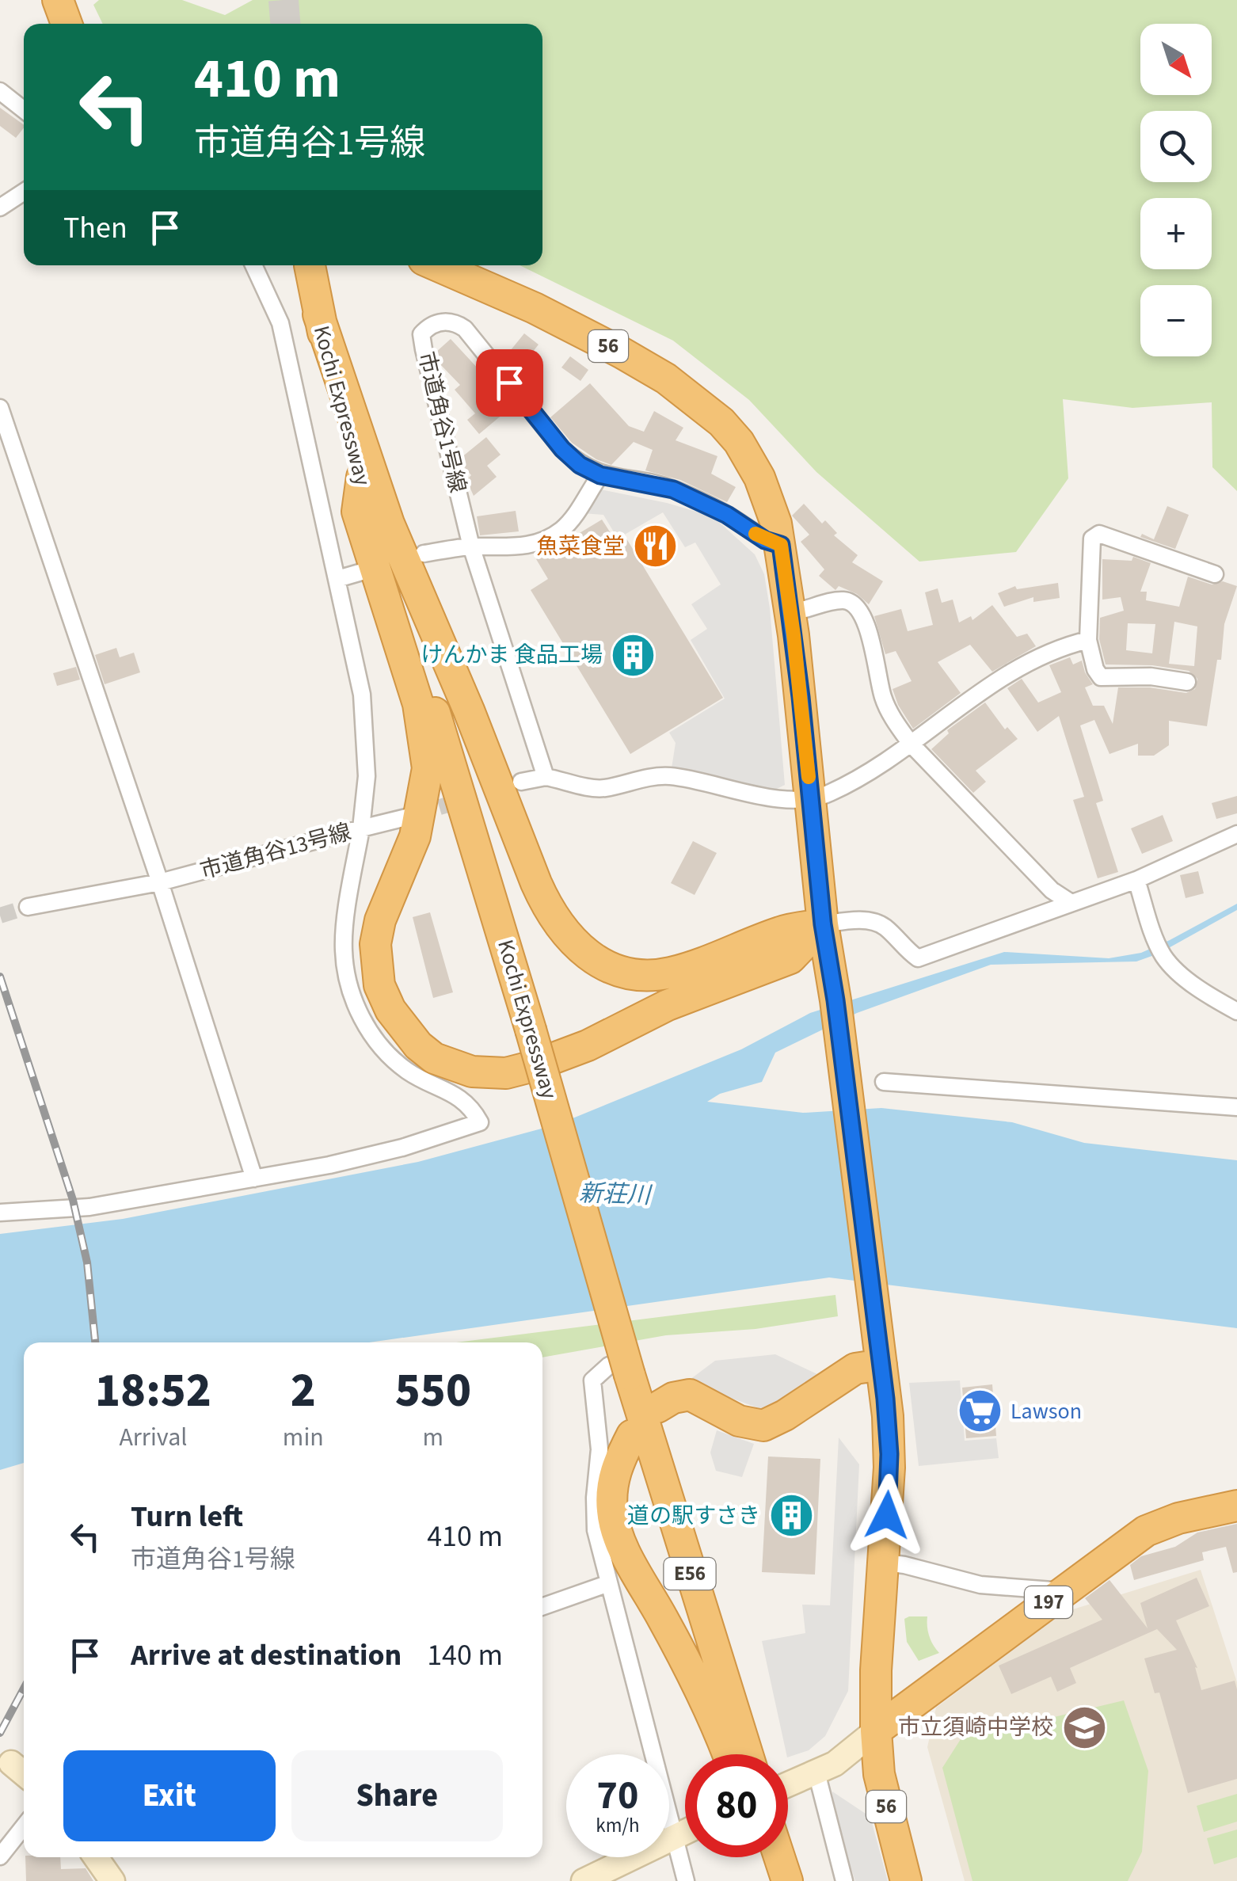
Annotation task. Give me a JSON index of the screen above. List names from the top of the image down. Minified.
{"streets":{"highway":["56","Kochi Expressway","E56","197"],"street":["市道角谷1号線","市道角谷13号線"]},"crossings":[["56","市道角谷1号線"],["56","197"]],"water":["新荘川"],"places":{"restaurant":["魚菜食堂"],"building":["けんかま 食品工場","道の駅すさき"],"supermarket":["Lawson"],"school or university":["市立須崎中学校"]},"north":"bottom right","page":{"map_buttons":["+","−"],"turn":["410 m","市道角谷1号線"],"then":"Then","eta":["18:52","Arrival","2","min","550","m"],"list":[{"name":"Turn left","note":"市道角谷1号線","value":"410 m"},{"name":"Arrive at destination","value":"140 m"}],"buttons":["Exit","Share"],"speed":"70 km/h","limit":"80"}}
